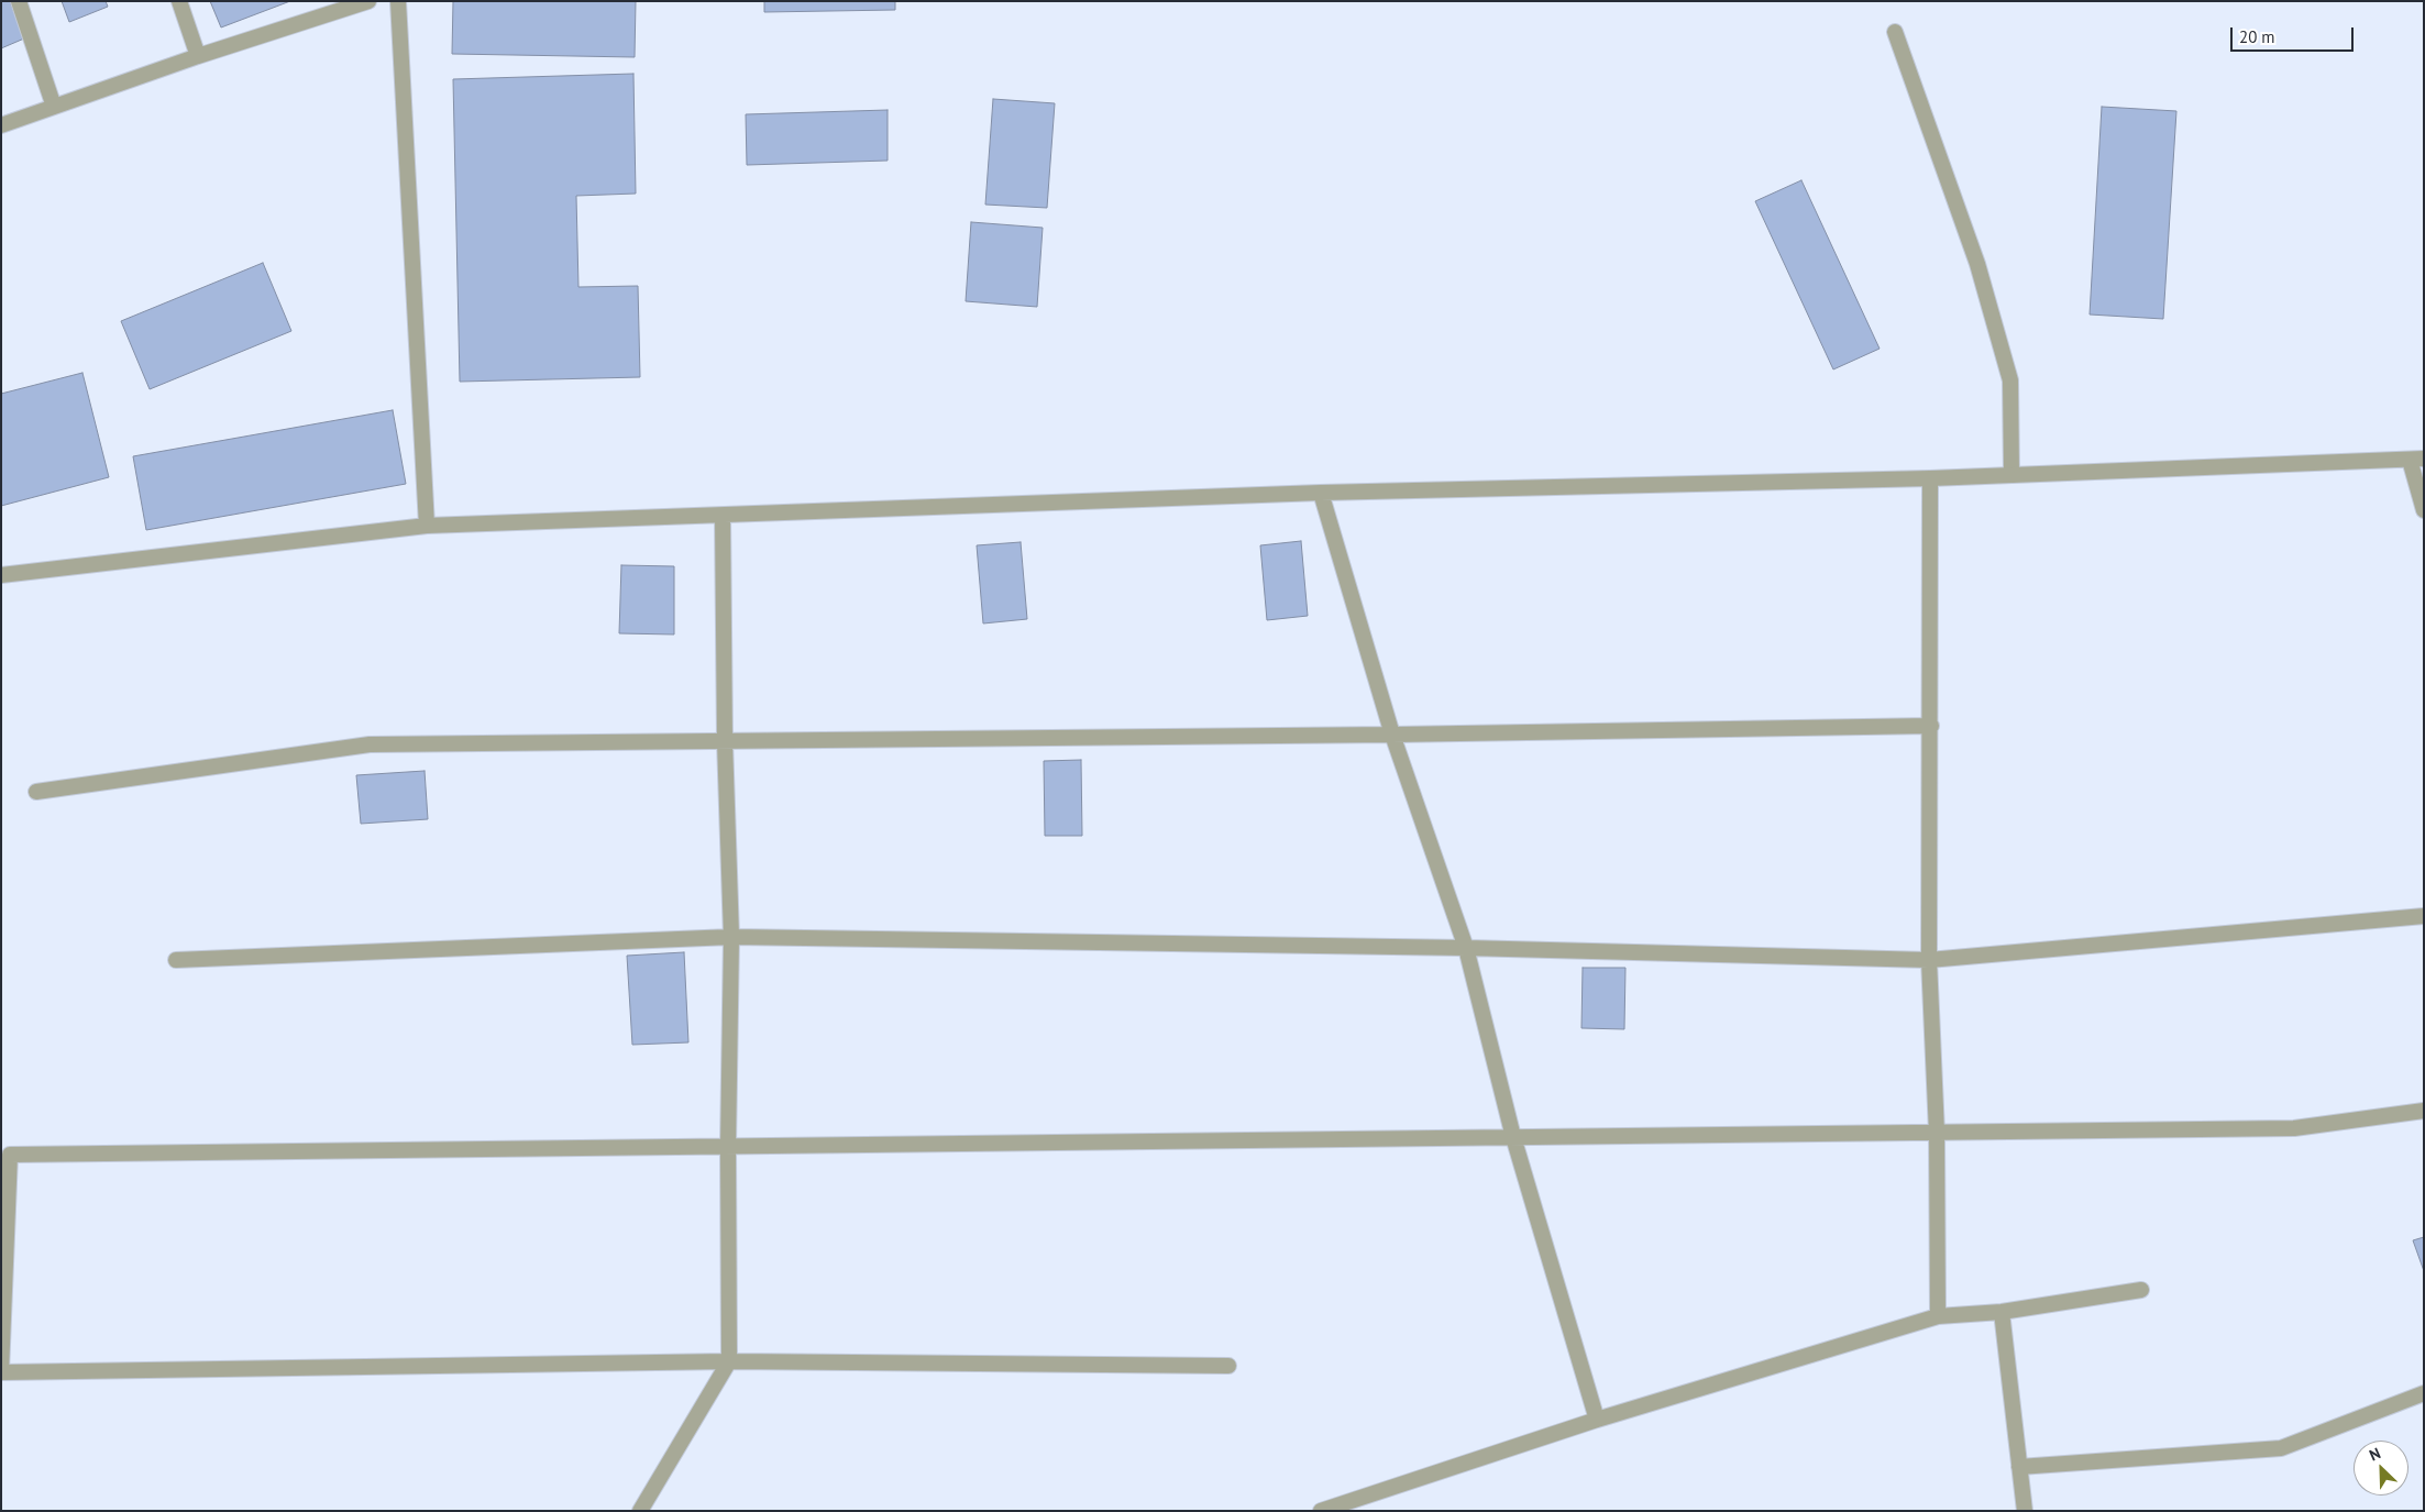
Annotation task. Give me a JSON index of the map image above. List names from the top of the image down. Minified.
{"scale_bar":"20 m","north":"top left"}
